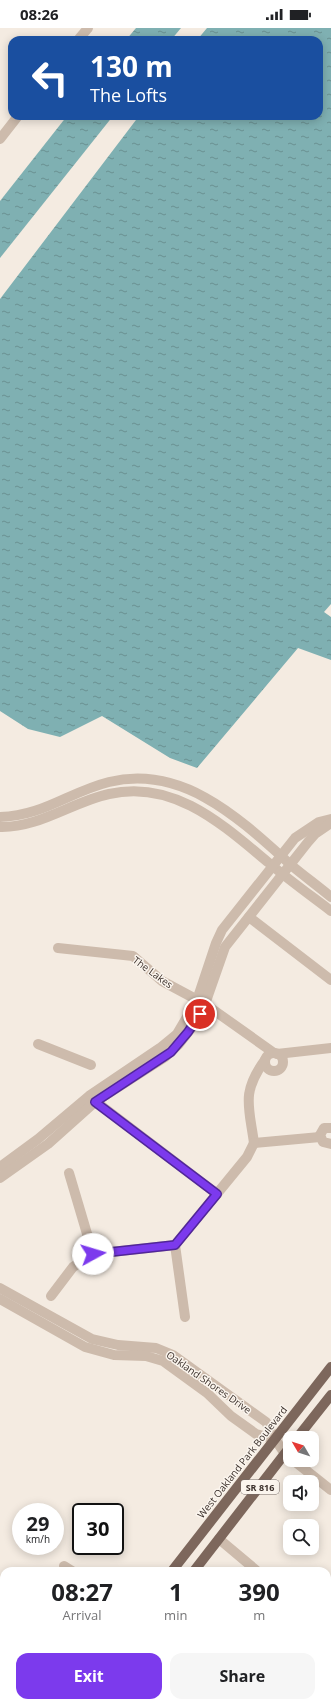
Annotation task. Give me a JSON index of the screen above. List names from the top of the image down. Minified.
{"streets":{"main road":["West Oakland Park Boulevard","SR 816"],"street":["The Lakes","Oakland Shores Drive"]},"crossings":[["Oakland Shores Drive","West Oakland Park Boulevard"]],"north":"top left","page":{"status":"08:26","turn":["130 m","The Lofts"],"speed":"29 km/h","limit":"30","eta":["08:27","Arrival","1","min","390","m"],"buttons":["Exit","Share"]}}
